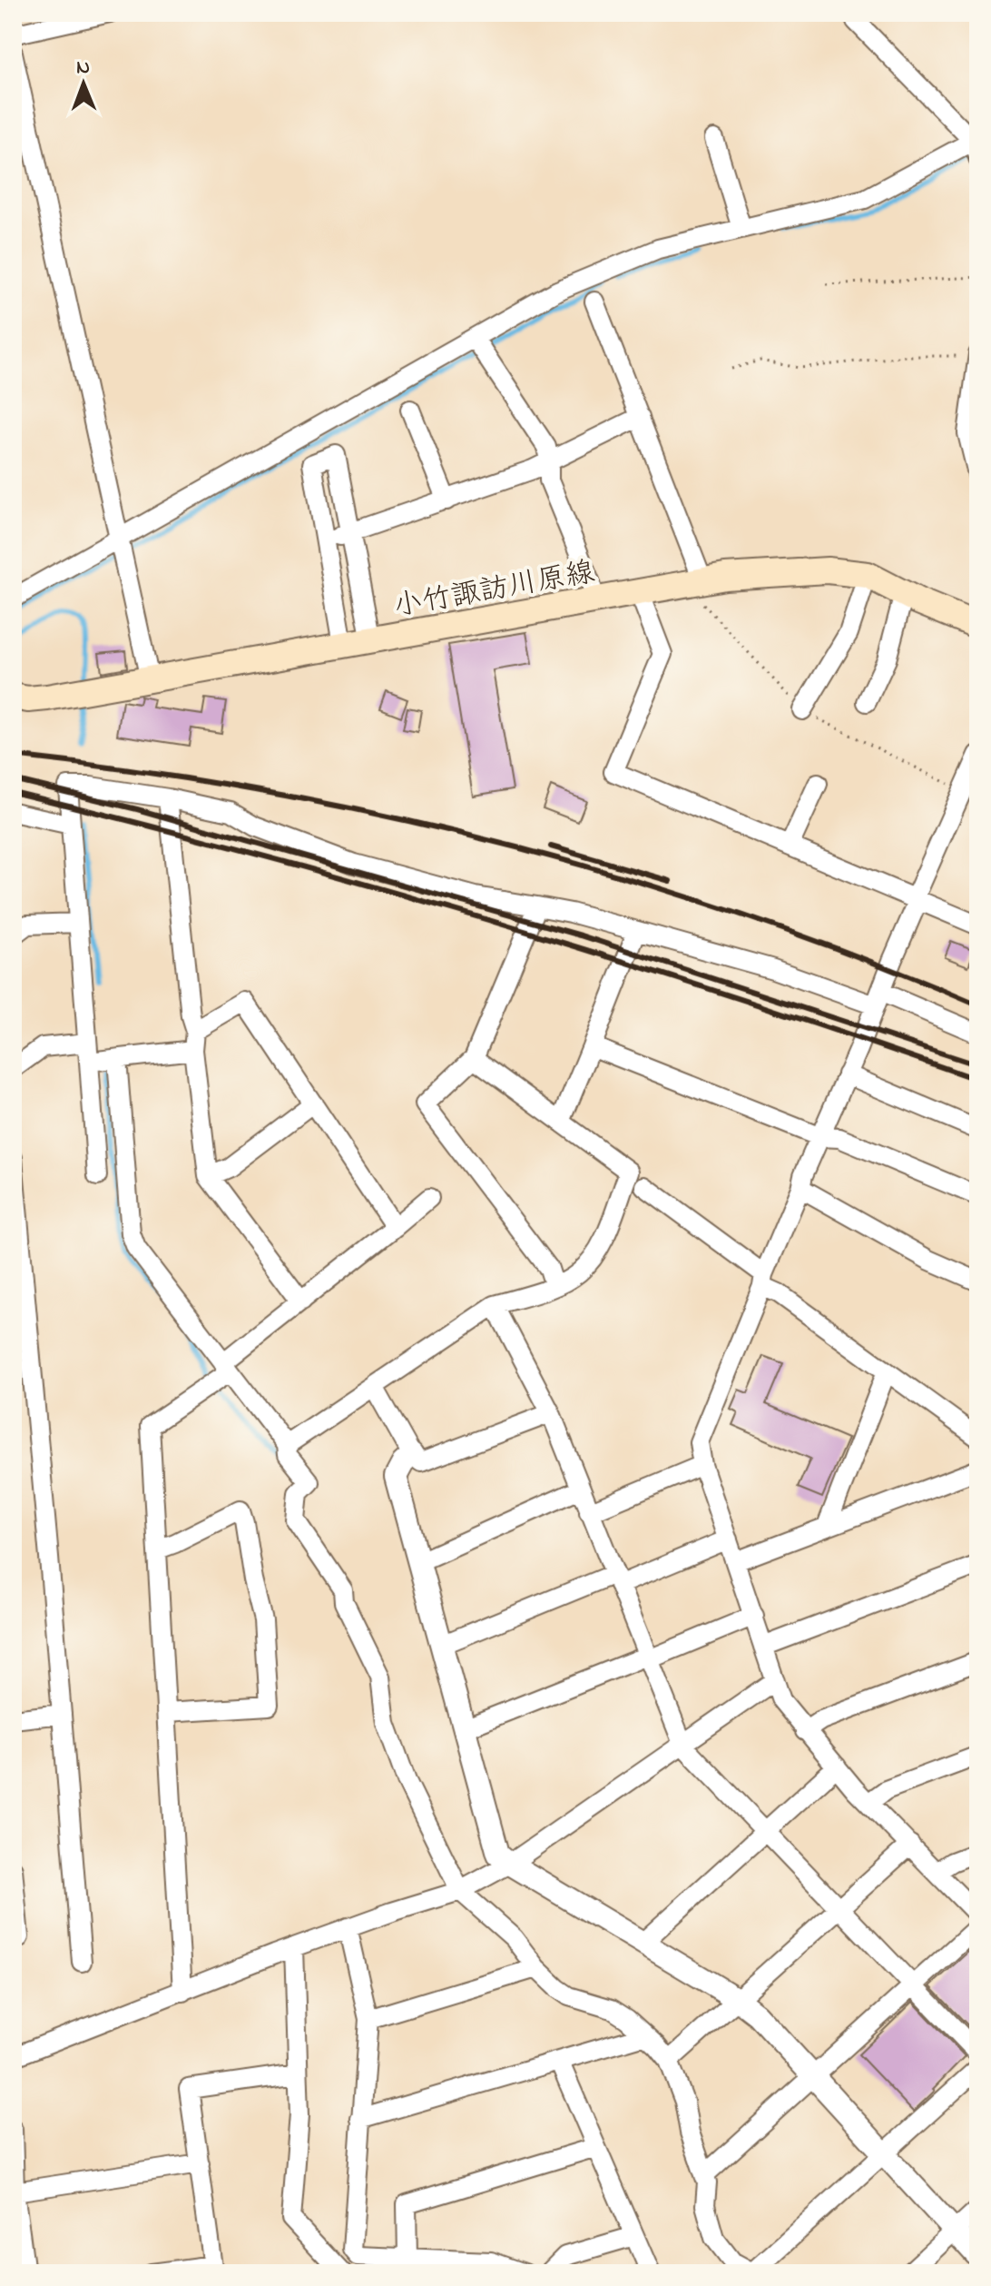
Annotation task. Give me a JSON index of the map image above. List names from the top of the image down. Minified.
{"streets":{"main road":["小竹諏訪川原線"]},"north":"top"}
